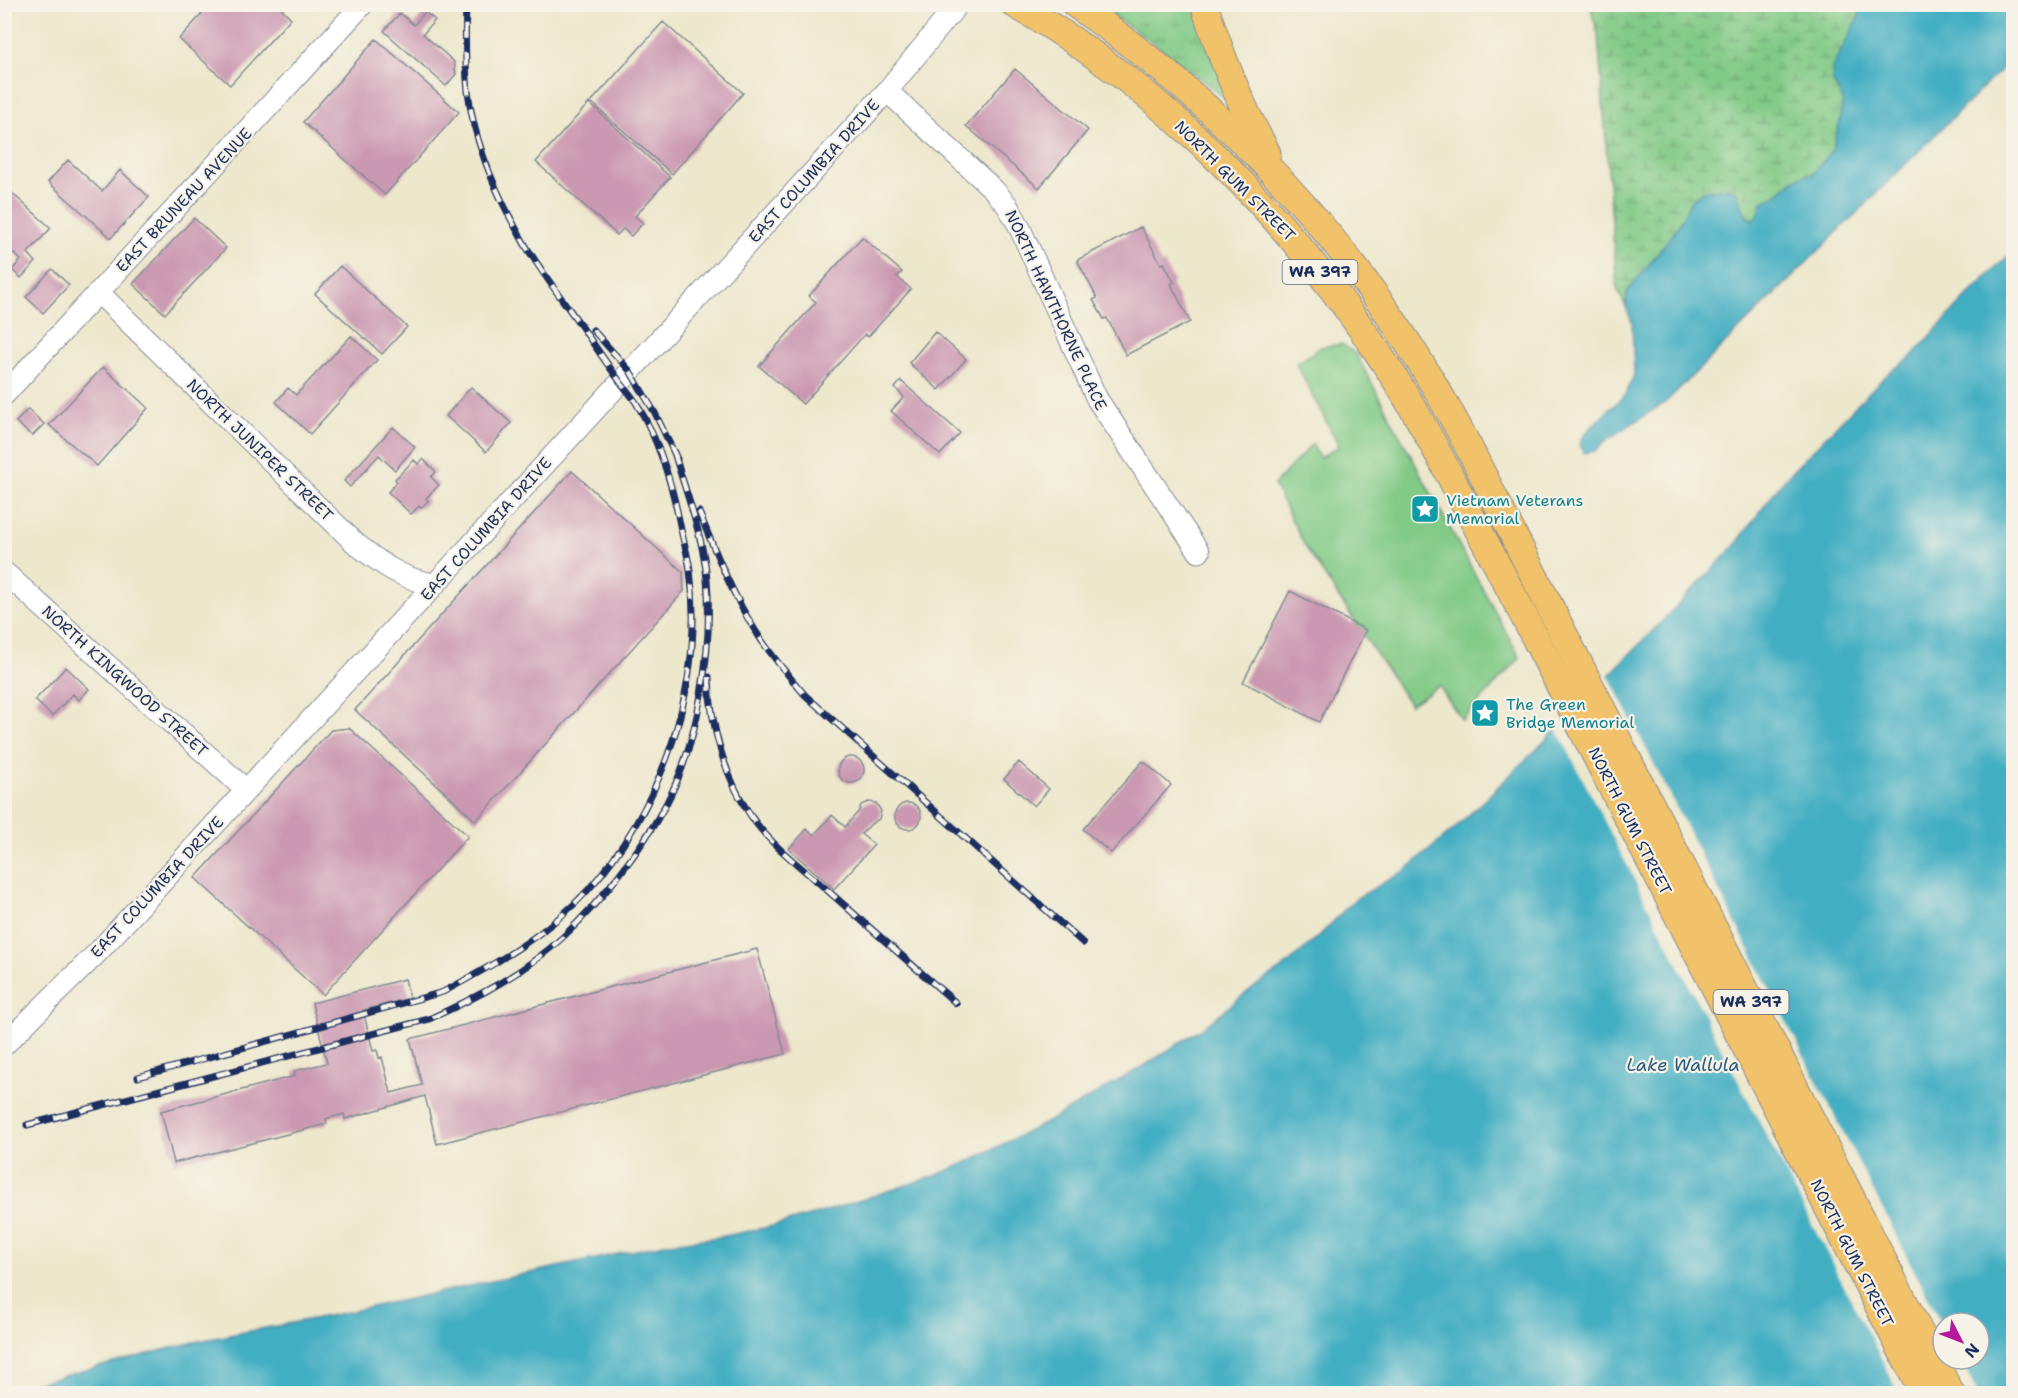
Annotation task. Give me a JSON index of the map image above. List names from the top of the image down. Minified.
{"streets":{"main road":["NORTH GUM STREET","WA 397"],"street":["EAST COLUMBIA DRIVE","EAST BRUNEAU AVENUE","NORTH HAWTHORNE PLACE","NORTH JUNIPER STREET","NORTH KINGWOOD STREET"]},"crossings":[["EAST COLUMBIA DRIVE","NORTH HAWTHORNE PLACE"],["EAST COLUMBIA DRIVE","NORTH JUNIPER STREET"],["EAST COLUMBIA DRIVE","NORTH KINGWOOD STREET"],["EAST BRUNEAU AVENUE","NORTH JUNIPER STREET"]],"water":["Lake Wallula"],"places":{"place":["Vietnam Veterans Memorial","The Green Bridge Memorial"]},"north":"bottom right"}
